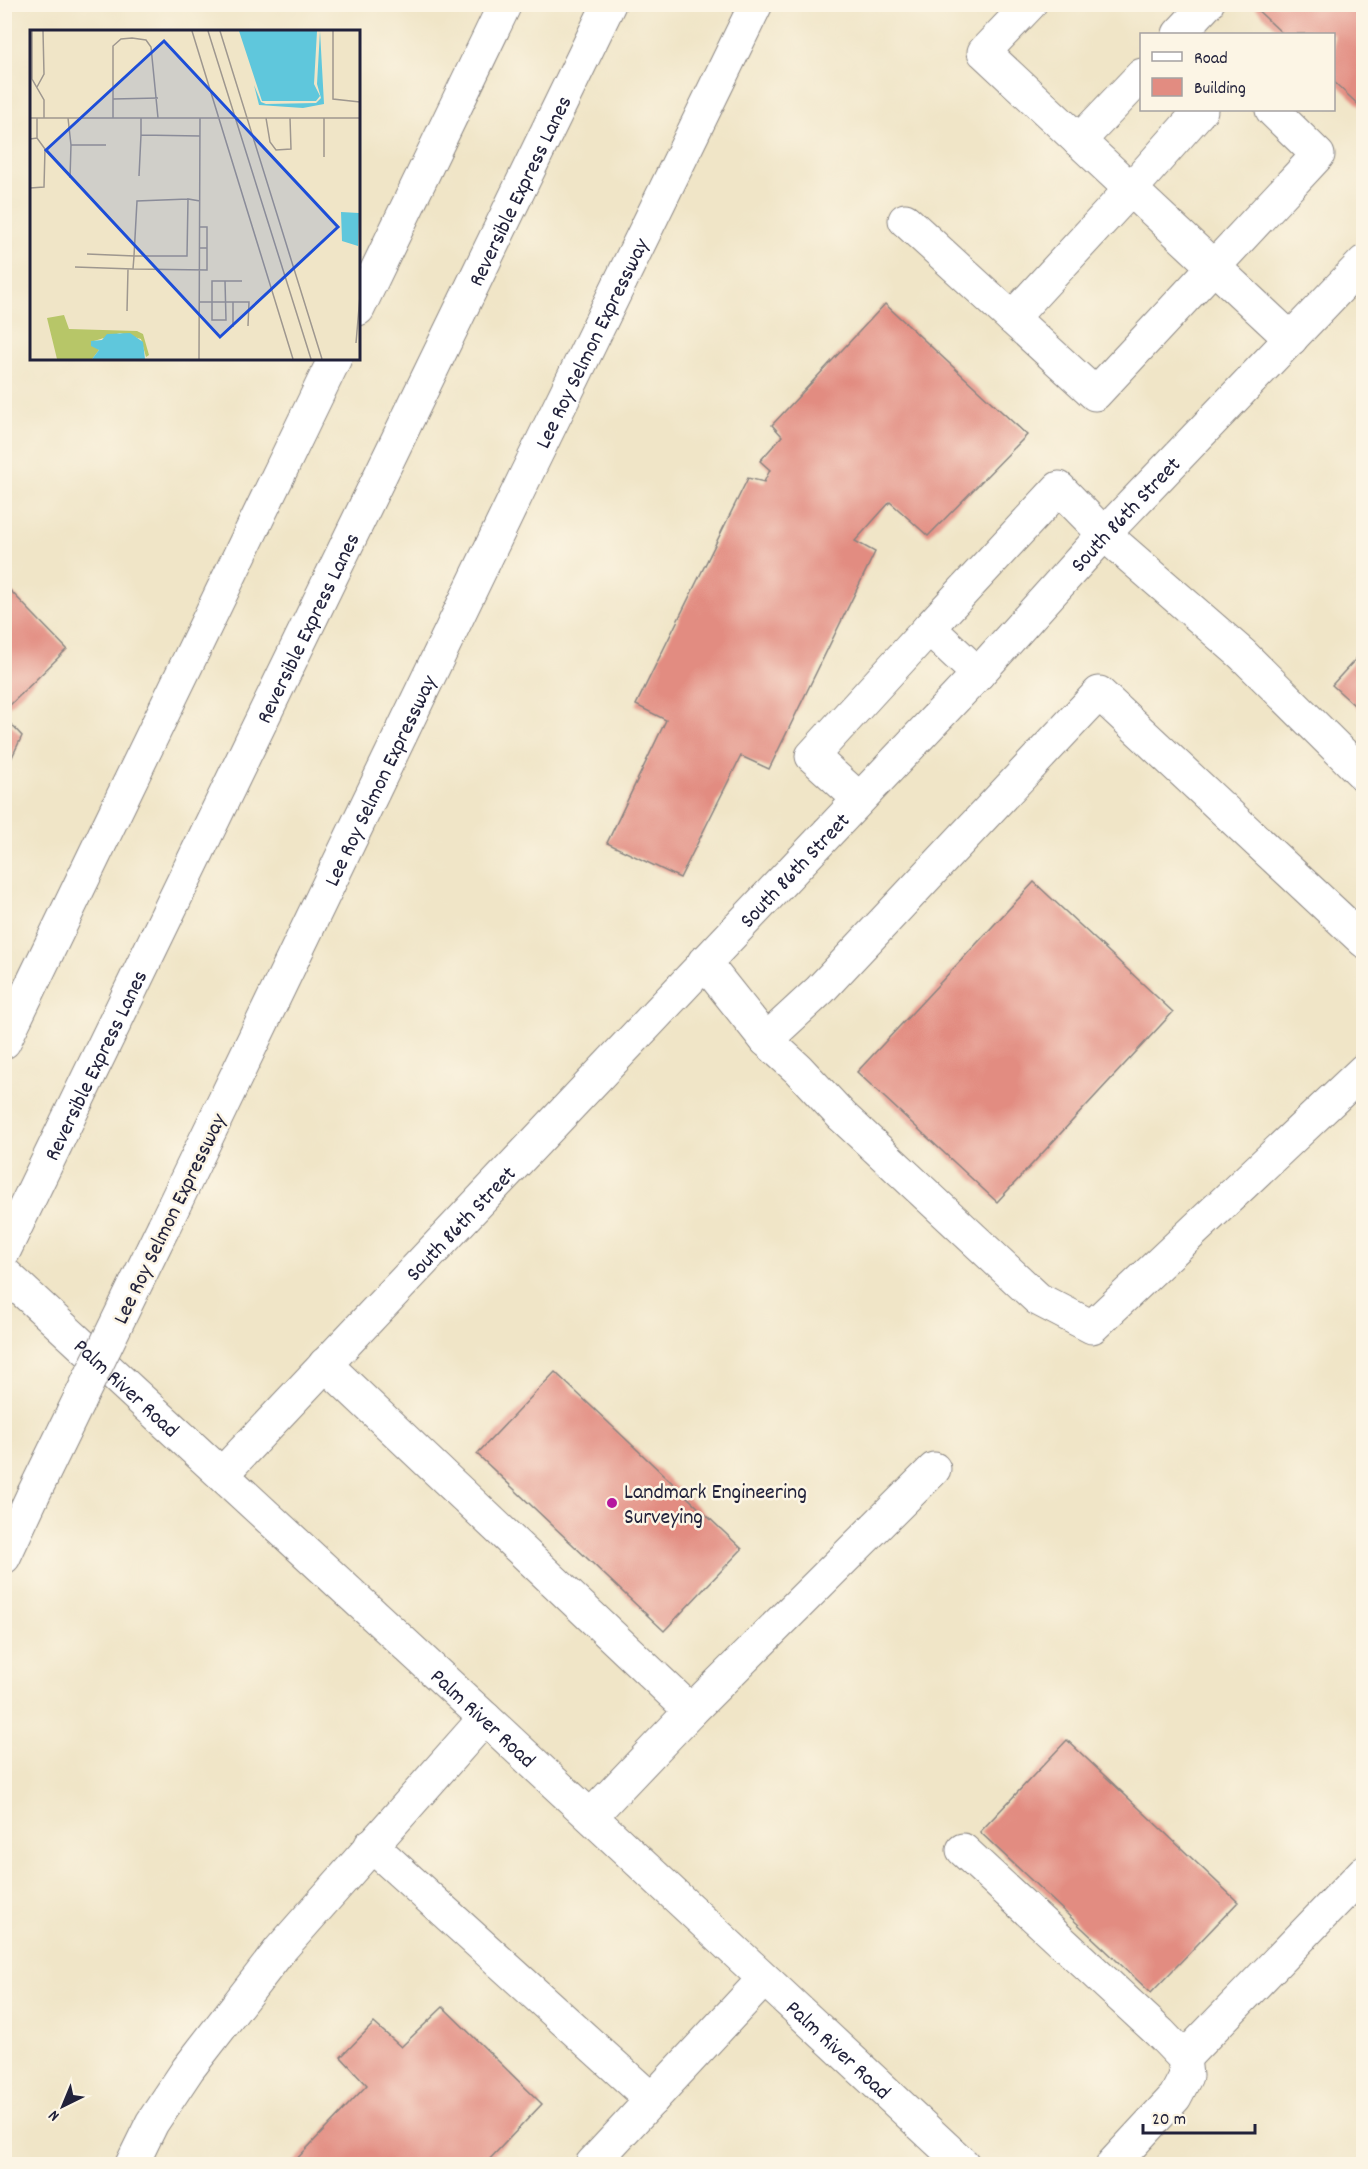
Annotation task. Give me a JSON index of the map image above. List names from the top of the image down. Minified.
{"streets":{"main road":["Reversible Express Lanes","Lee Roy Selmon Expressway","South 86th Street","Palm River Road"]},"crossings":[["South 86th Street","Palm River Road"]],"places":["Landmark Engineering Surveying"],"legend":["Road","Building"],"scale_bar":"20 m","north":"bottom left"}
